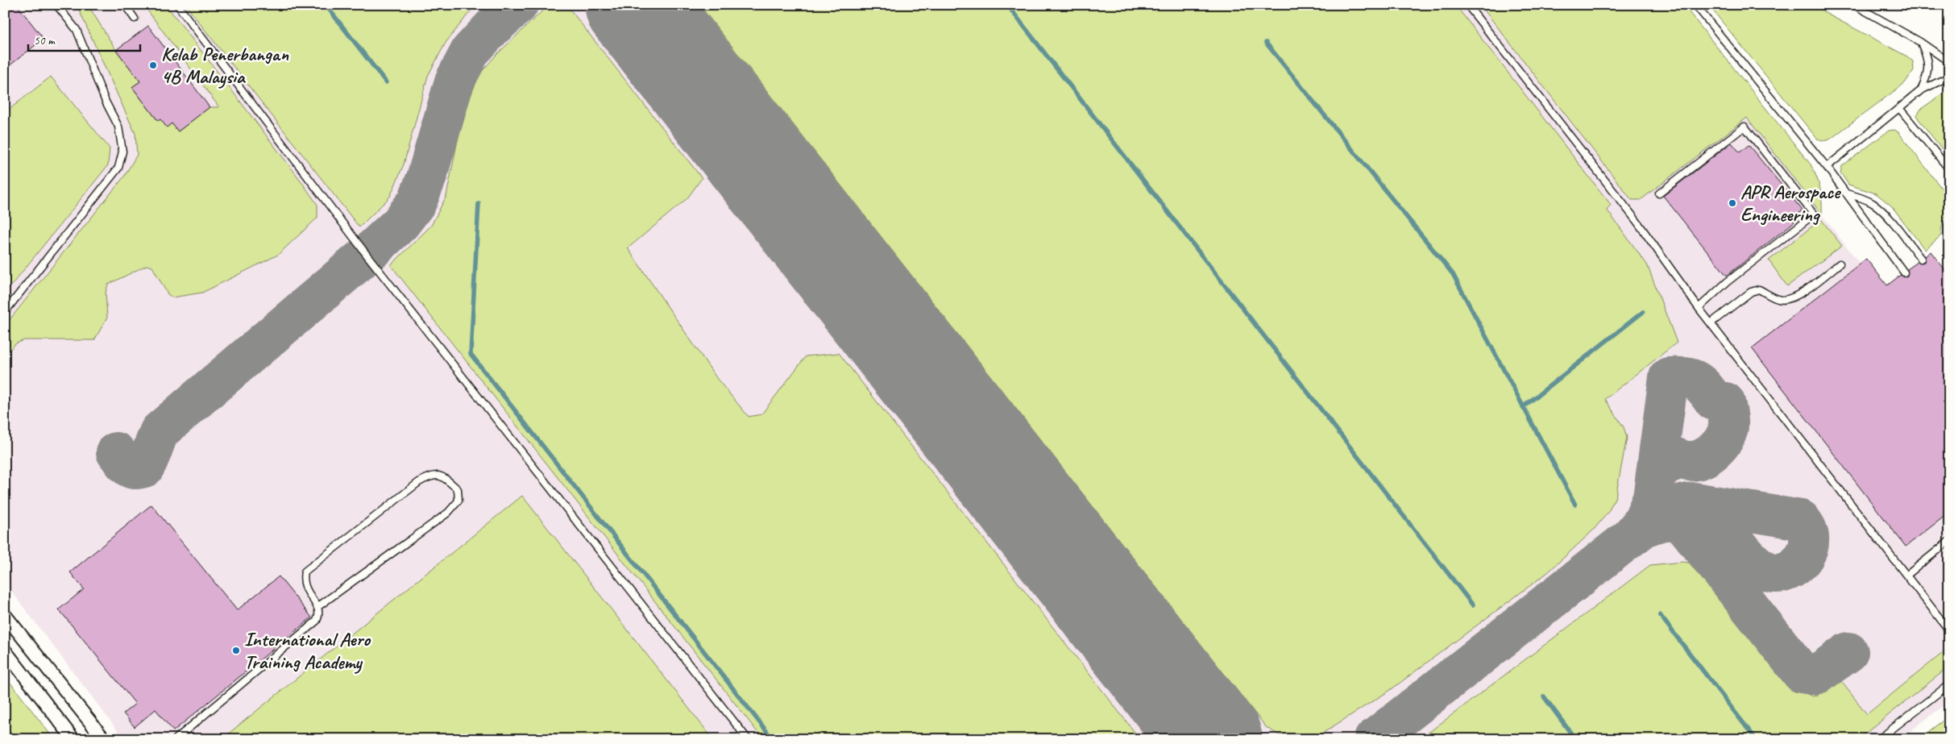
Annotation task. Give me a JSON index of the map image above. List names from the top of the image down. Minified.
{"places":["Kelab Penerbangan 4B Malaysia","APR Aerospace Engineering","International Aero Training Academy"],"scale_bar":"50 m"}
